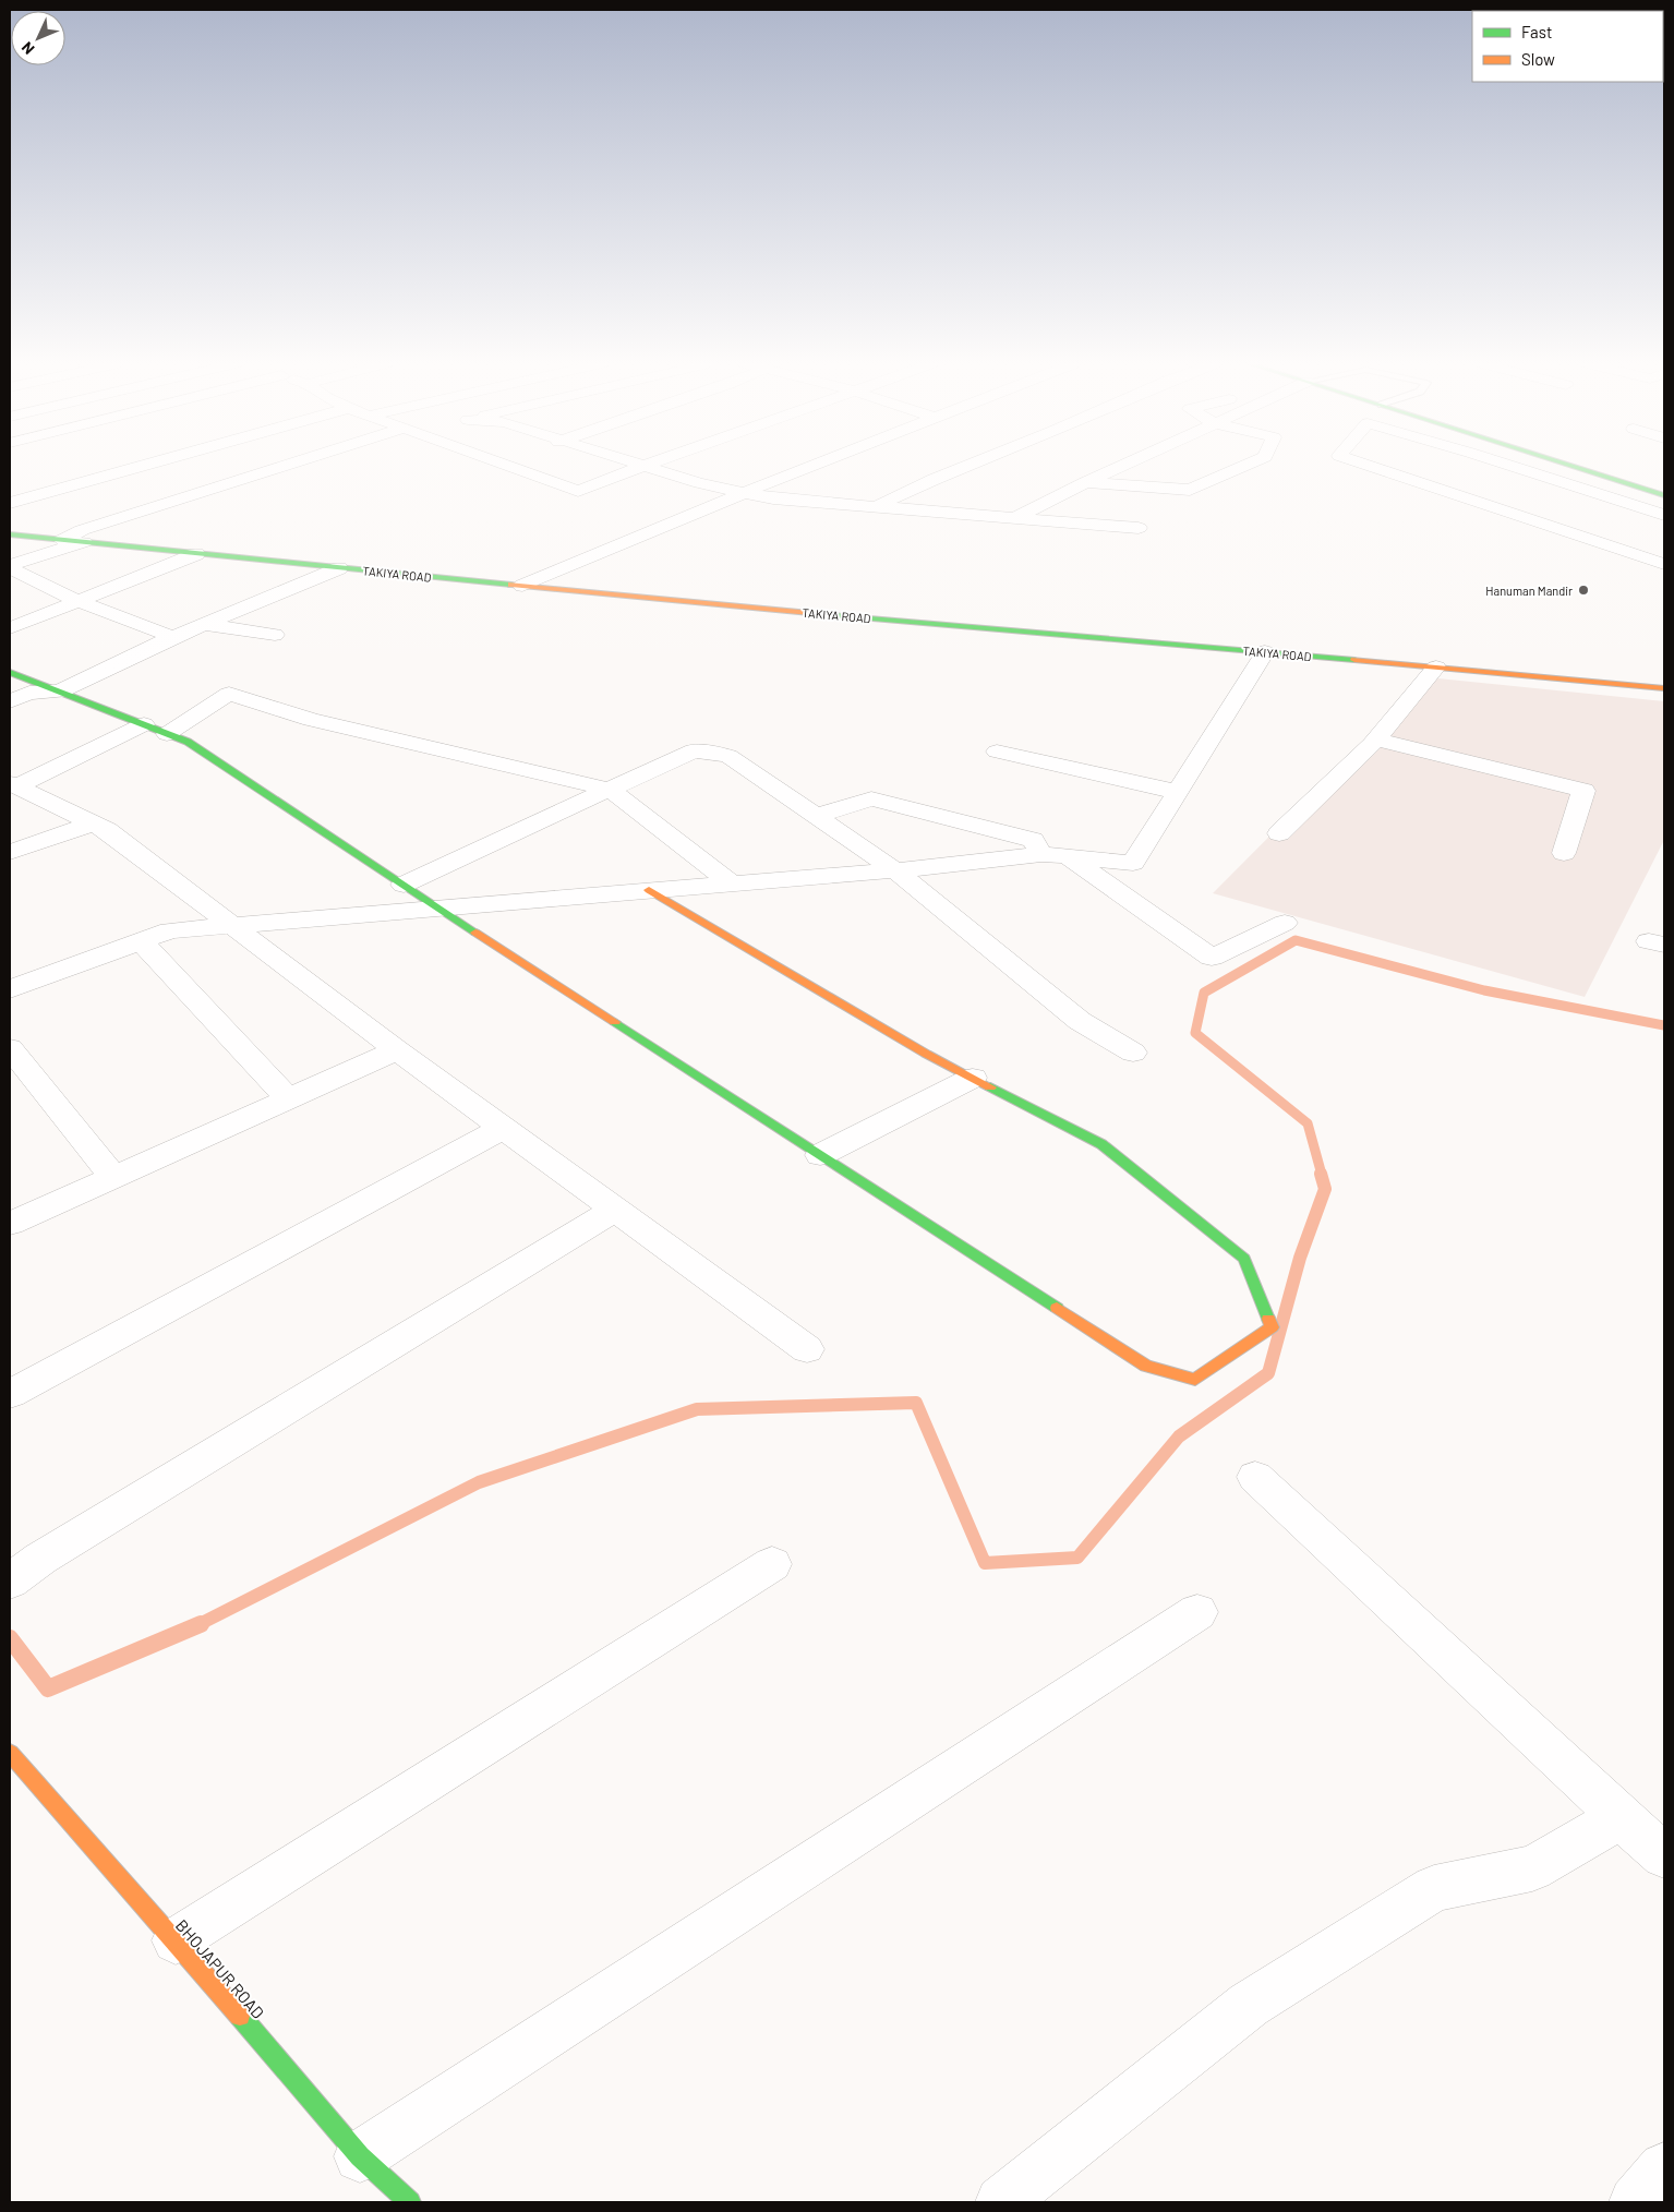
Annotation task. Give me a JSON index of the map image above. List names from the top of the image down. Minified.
{"streets":{"main road":["TAKIYA ROAD","BHOJAPUR ROAD"]},"places":["Hanuman Mandir"],"legend":["Fast","Slow"],"north":"bottom left"}
